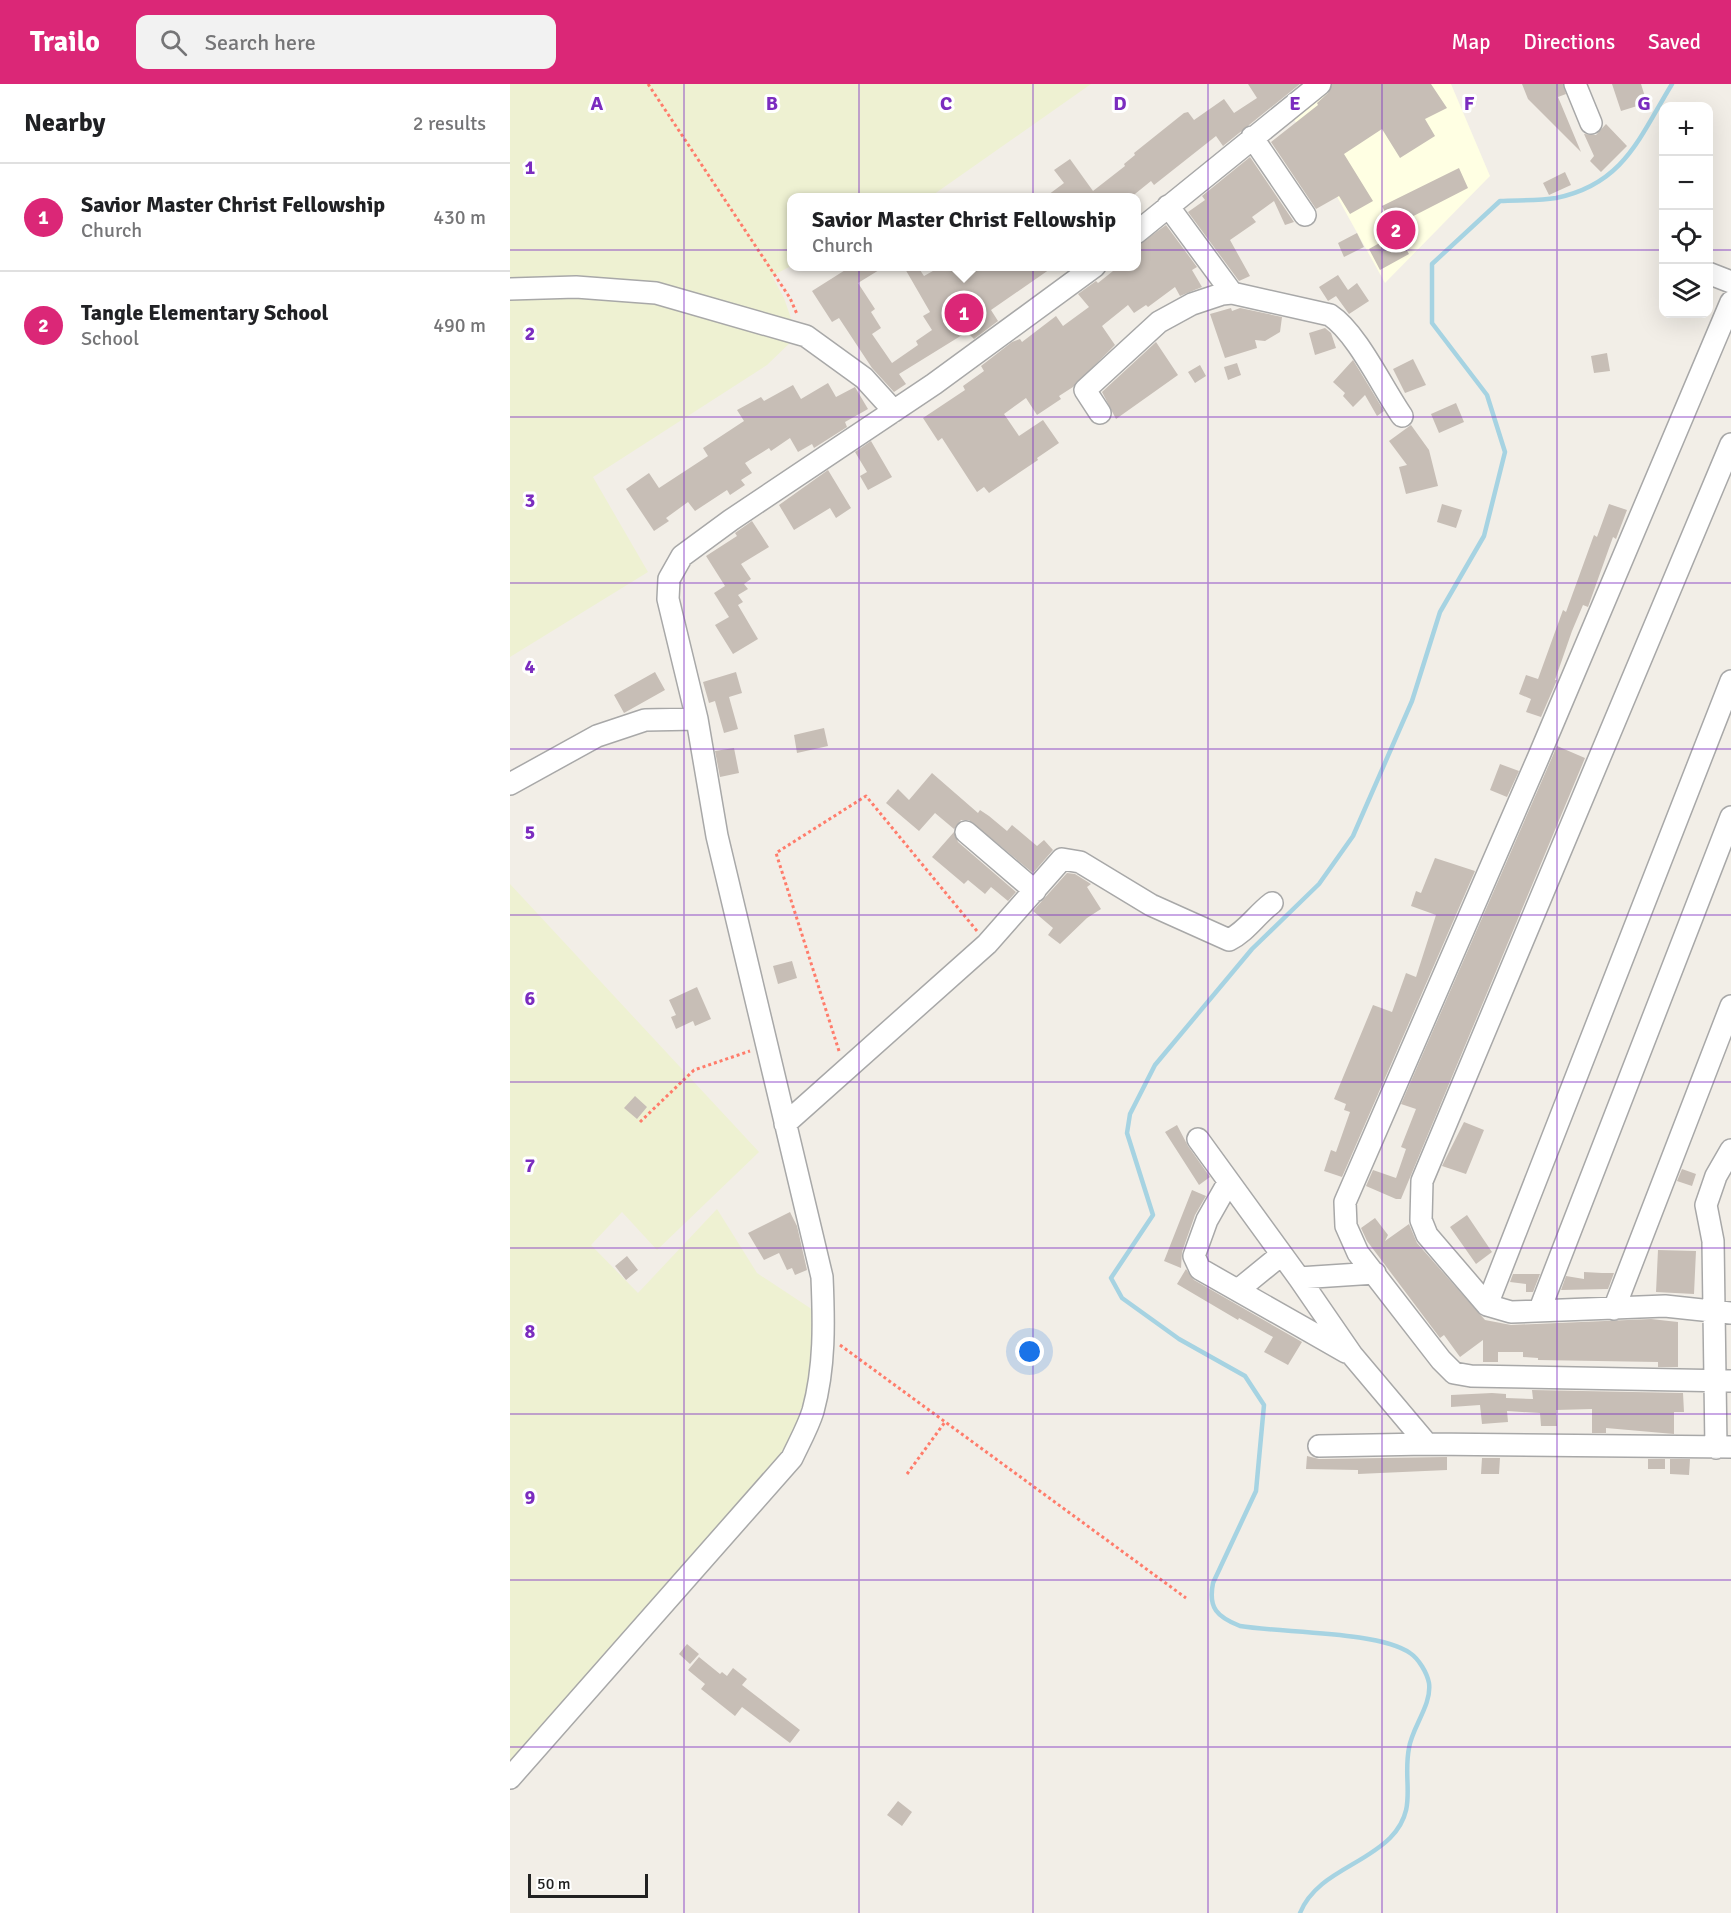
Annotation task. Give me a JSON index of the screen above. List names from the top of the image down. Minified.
{"scale_bar":"50 m","page":{"header":"Trailo","search":"Search here","nav":["Map","Directions","Saved"],"heading":["Nearby","2 results"],"map_buttons":["+","−"],"list":[{"mark":"1","name":"Savior Master Christ Fellowship","note":"Church","value":"430 m"},{"mark":"2","name":"Tangle Elementary School","note":"School","value":"490 m"}],"popup":["Savior Master Christ Fellowship","Church"],"pins":["2","1"],"scale":"50 m"},"grid":{"columns":["A","B","C","D","E","F","G"],"rows":["1","2","3","4","5","6","7","8","9"]}}
